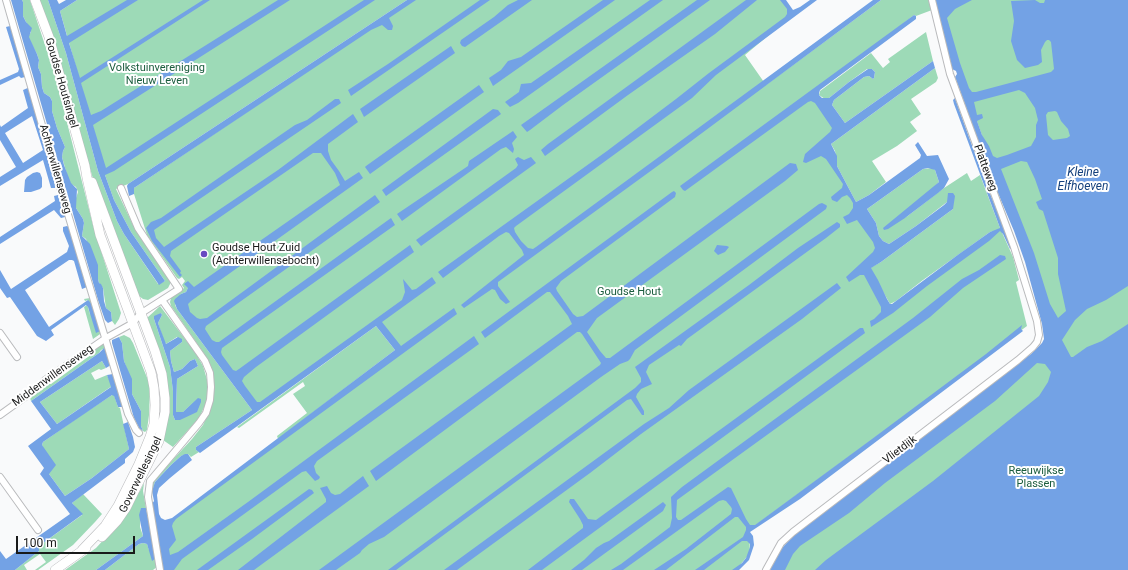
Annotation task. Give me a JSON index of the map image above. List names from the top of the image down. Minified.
{"streets":{"main road":["Goudse Houtsingel","Goverwellesingel"],"street":["Platteweg","Achterwillenseweg","Middenwillenseweg","Vlietdijk"]},"crossings":[["Goudse Houtsingel","Goverwellesingel"],["Platteweg","Vlietdijk"],["Achterwillenseweg","Middenwillenseweg"]],"water":["Kleine Elfhoeven"],"parks":["Volkstuinvereniging Nieuw Leven","Goudse Hout","Reeuwijkse Plassen"],"places":["Goudse Hout Zuid (Achterwillensebocht)"],"scale_bar":"100 m"}
